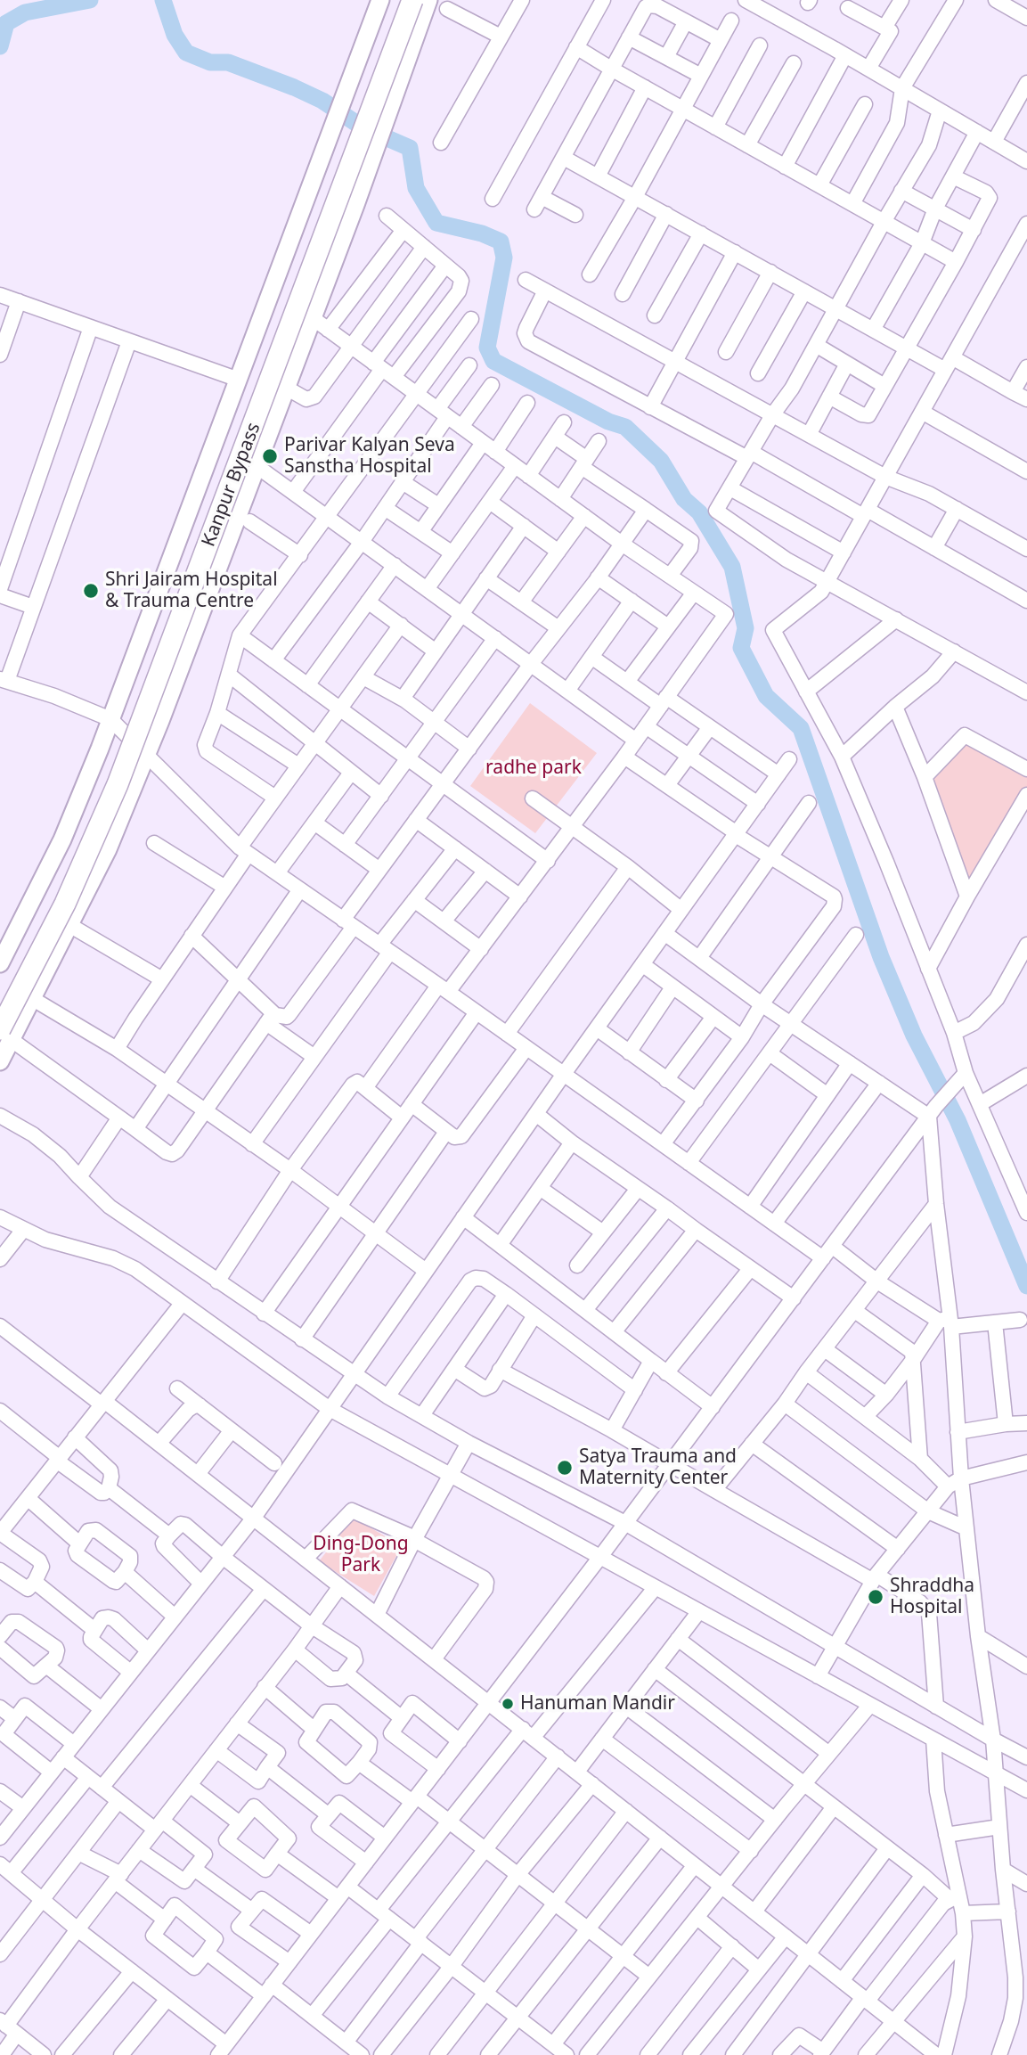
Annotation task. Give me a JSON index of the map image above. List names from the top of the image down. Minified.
{"streets":{"highway":["Kanpur Bypass"]},"parks":["radhe park","Ding-Dong Park"],"places":["Parivar Kalyan Seva Sanstha Hospital","Shri Jairam Hospital & Trauma Centre","Satya Trauma and Maternity Center","Shraddha Hospital","Hanuman Mandir"]}
